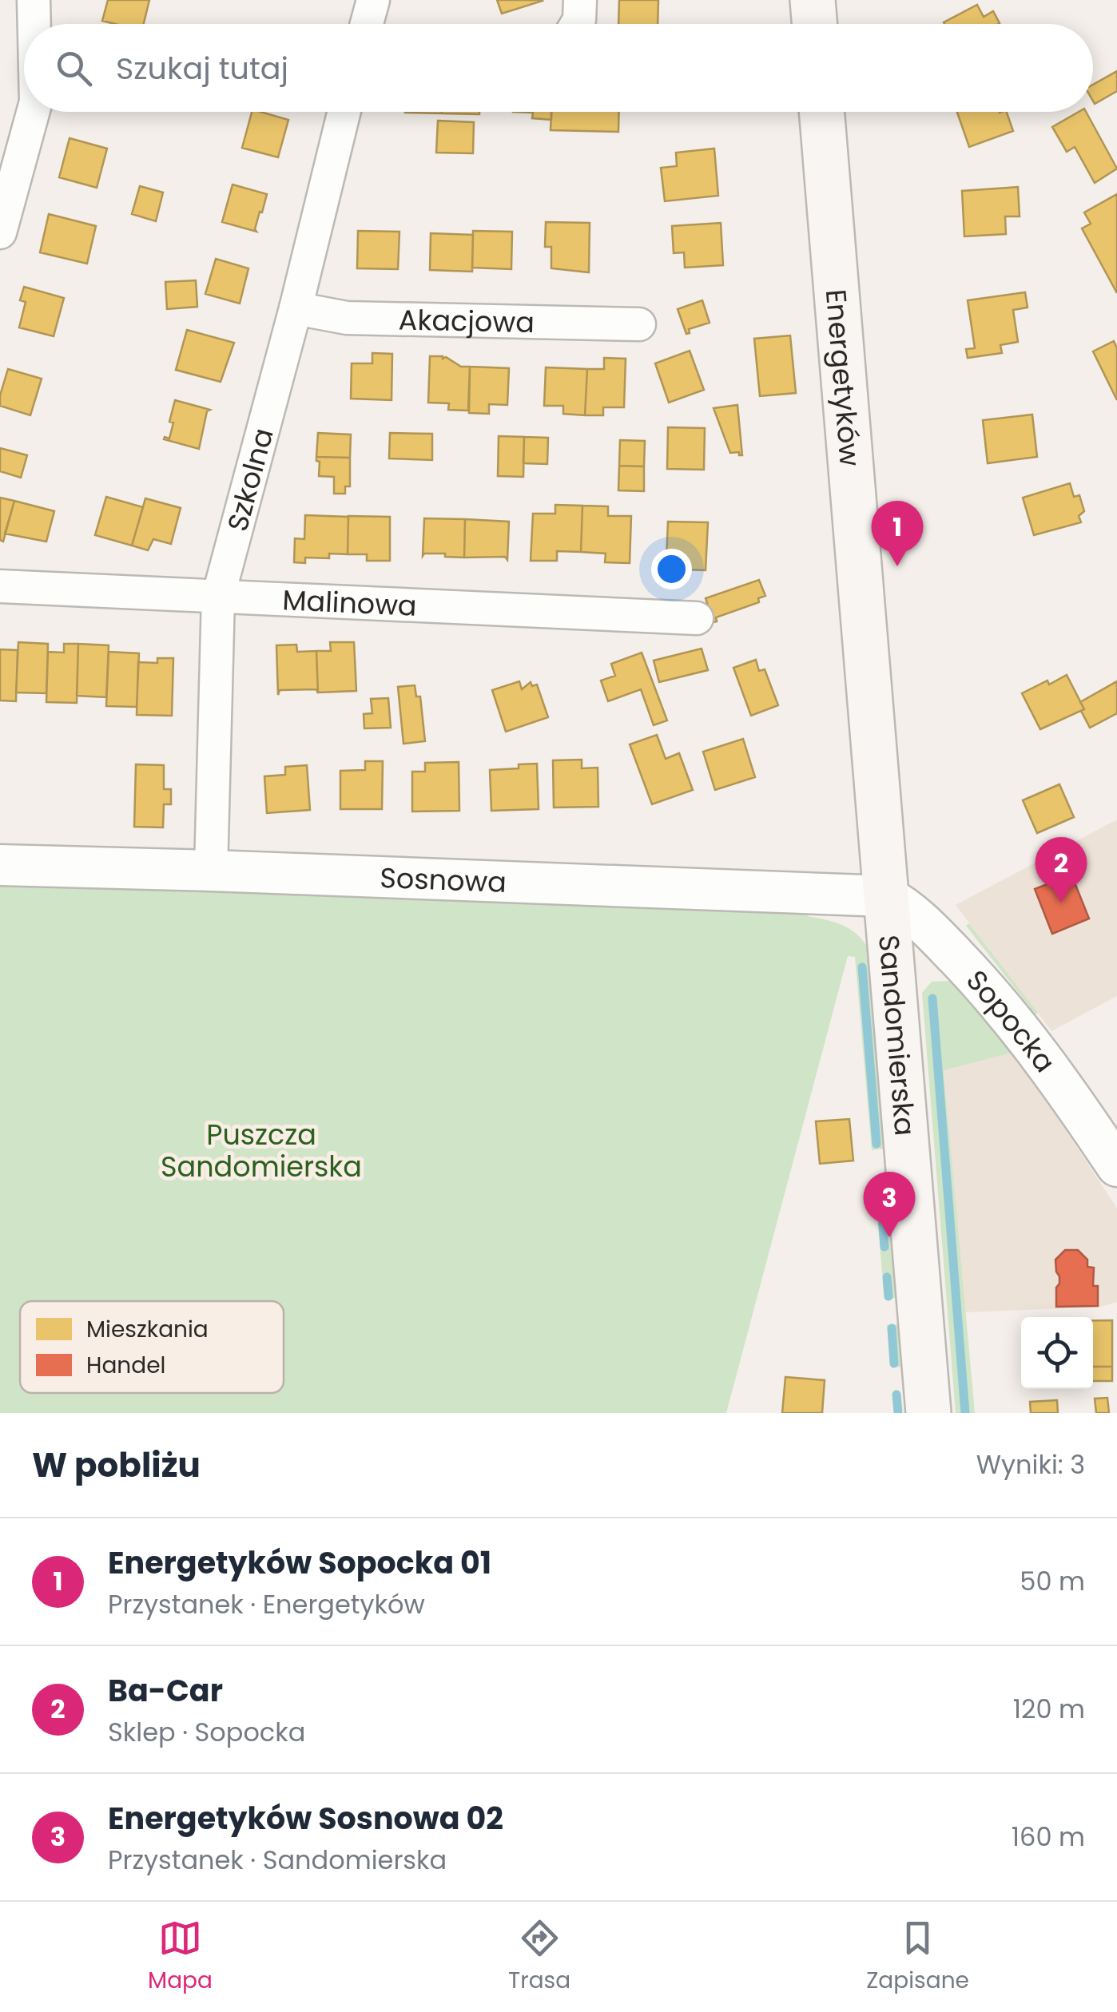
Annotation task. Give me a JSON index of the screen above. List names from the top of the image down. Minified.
{"streets":{"main road":["Energetyków","Sandomierska"],"street":["Akacjowa","Szkolna","Malinowa","Sosnowa","Sopocka"]},"crossings":[["Akacjowa","Szkolna"],["Energetyków","Sosnowa"],["Energetyków","Sopocka"],["Energetyków","Sandomierska"],["Szkolna","Malinowa"],["Szkolna","Sosnowa"],["Sosnowa","Sopocka"],["Sosnowa","Sandomierska"],["Sopocka","Sandomierska"]],"parks":["Puszcza Sandomierska"],"legend":["Mieszkania","Handel"],"page":{"search":"Szukaj tutaj","pins":["1","2","3"],"heading":["W pobliżu","Wyniki: 3"],"list":[{"mark":"1","name":"Energetyków Sopocka 01","note":"Przystanek · Energetyków","value":"50 m"},{"mark":"2","name":"Ba-Car","note":"Sklep · Sopocka","value":"120 m"},{"mark":"3","name":"Energetyków Sosnowa 02","note":"Przystanek · Sandomierska","value":"160 m"}],"nav":["Mapa","Trasa","Zapisane"]}}
